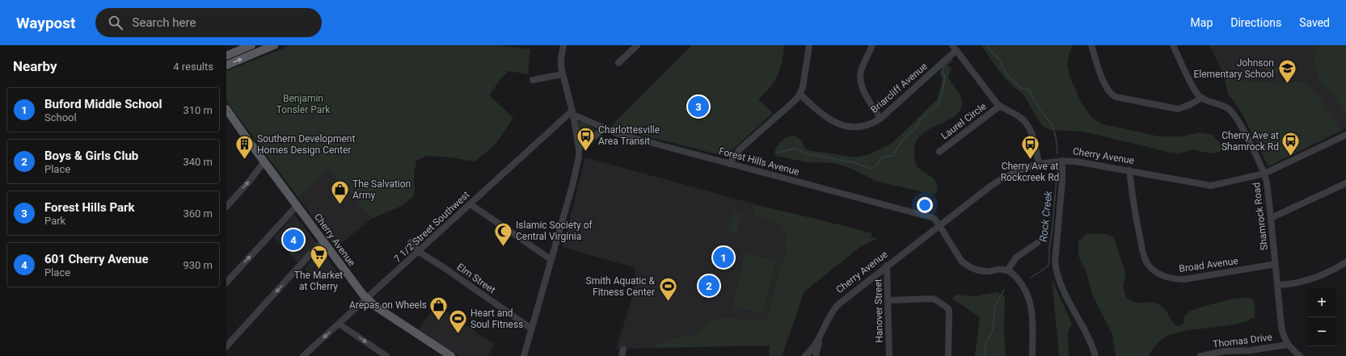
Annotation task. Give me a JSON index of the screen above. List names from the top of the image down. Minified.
{"streets":{"main road":["Cherry Avenue"],"street":["Briarcliff Avenue","Laurel Circle","Forest Hills Avenue","Shamrock Road","7 1/2 Street Southwest","Broad Avenue","Elm Street","Hanover Street","Thomas Drive"]},"crossings":[["Cherry Avenue","Forest Hills Avenue"],["Cherry Avenue","Shamrock Road"],["Cherry Avenue","7 1/2 Street Southwest"],["Cherry Avenue","Broad Avenue"],["Cherry Avenue","Hanover Street"],["Forest Hills Avenue","7 1/2 Street Southwest"],["Shamrock Road","Broad Avenue"],["Shamrock Road","Thomas Drive"],["7 1/2 Street Southwest","Elm Street"]],"water":["Rock Creek"],"parks":["Benjamin Tonsler Park"],"places":{"school or university":["Johnson Elementary School"],"bus stop":["Charlottesville Area Transit","Cherry Ave at Shamrock Rd","Cherry Ave at Rockcreek Rd"],"building":["Southern Development Homes Design Center"],"shop":["The Salvation Army","Arepas on Wheels"],"mosque":["Islamic Society of Central Virginia"],"supermarket":["The Market at Cherry"],"sports":["Smith Aquatic & Fitness Center","Heart and Soul Fitness"]},"page":{"header":"Waypost","search":"Search here","nav":["Map","Directions","Saved"],"heading":["Nearby","4 results"],"list":[{"mark":"1","name":"Buford Middle School","note":"School","value":"310 m"},{"mark":"2","name":"Boys & Girls Club","note":"Place","value":"340 m"},{"mark":"3","name":"Forest Hills Park","note":"Park","value":"360 m"},{"mark":"4","name":"601 Cherry Avenue","note":"Place","value":"930 m"}],"pins":["3","4","1","2"],"map_buttons":["+","−"]}}
